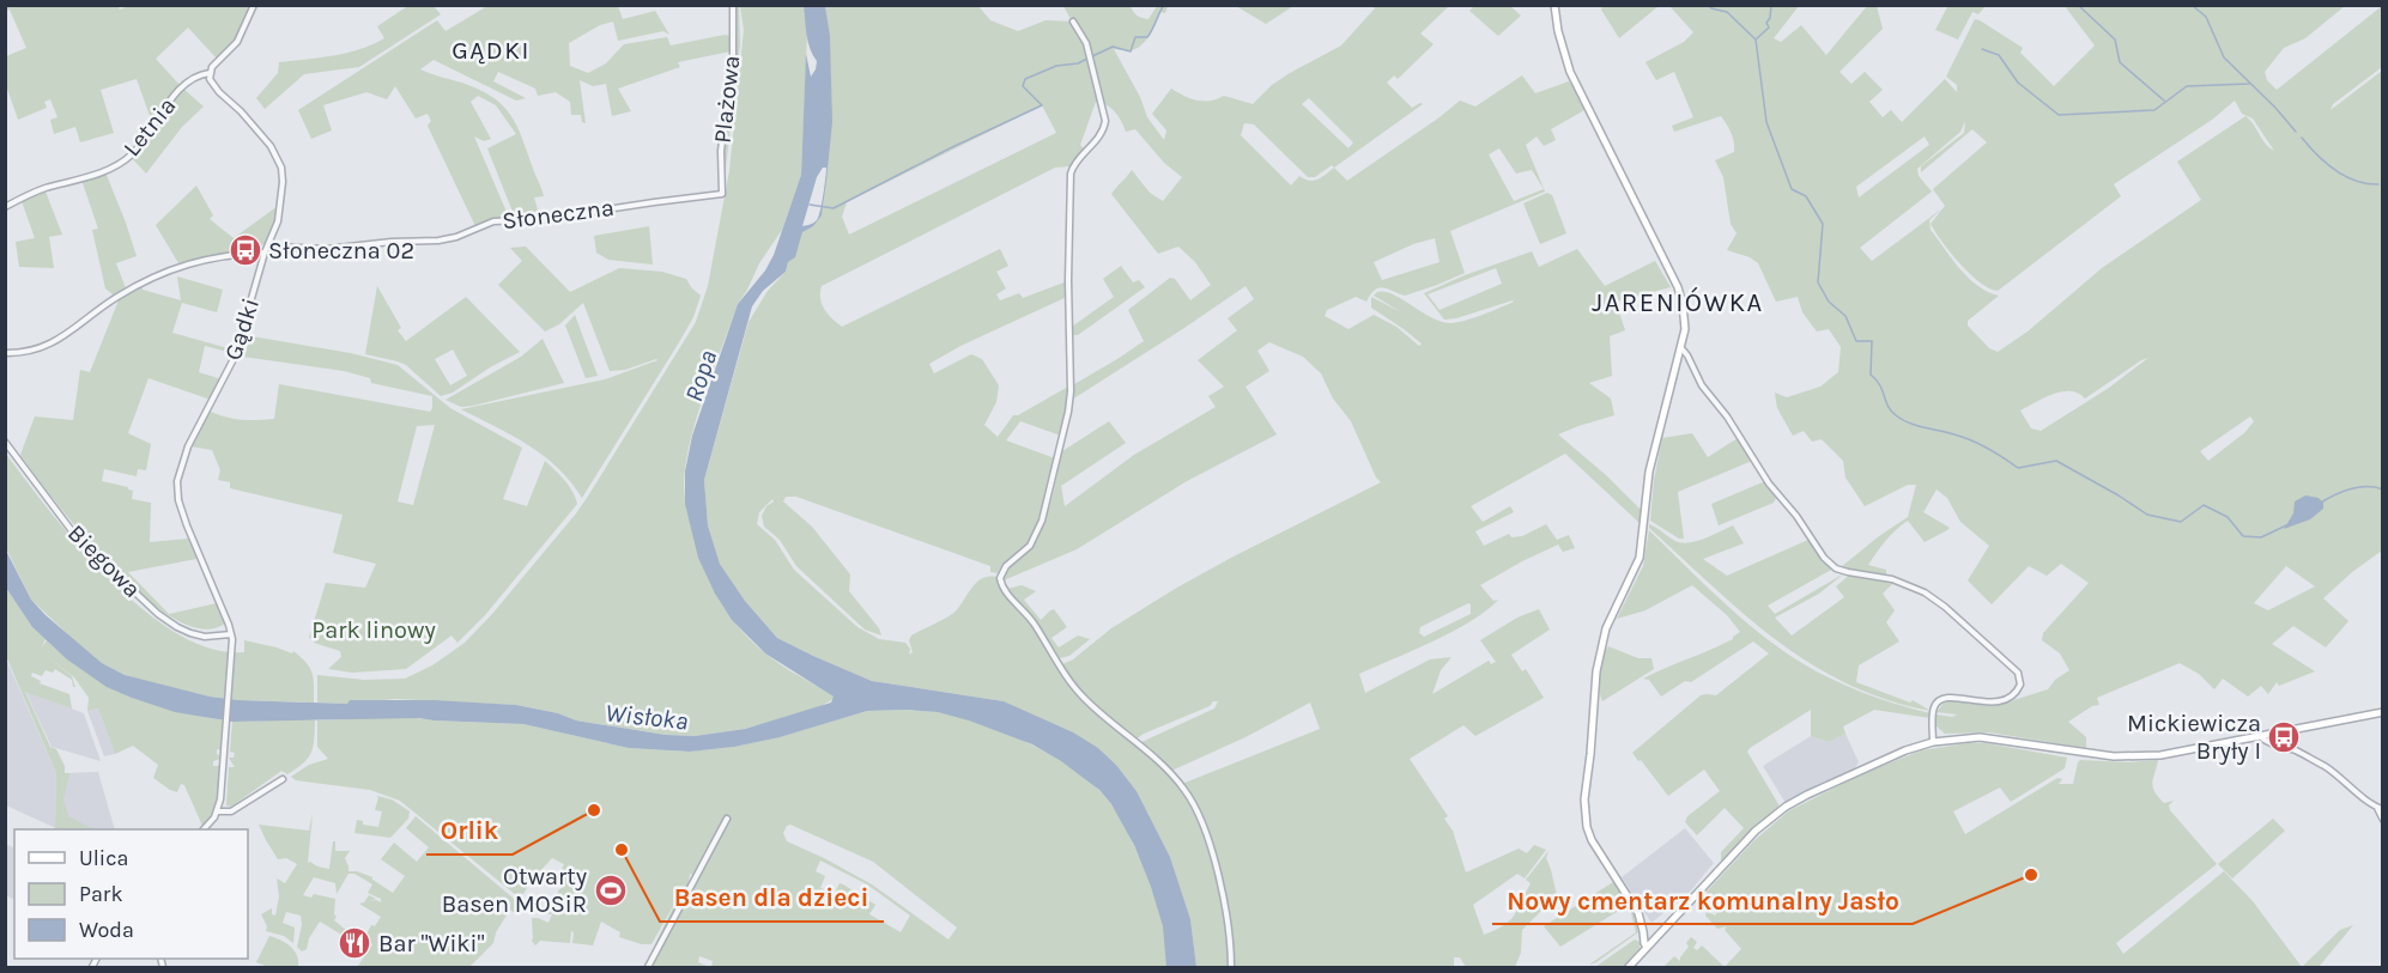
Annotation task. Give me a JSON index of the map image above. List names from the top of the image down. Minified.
{"streets":{"street":["Plażowa","Letnia","Słoneczna","Gądki","Biegowa"]},"crossings":[["Plażowa","Słoneczna"],["Letnia","Gądki"],["Słoneczna","Gądki"],["Gądki","Biegowa"]],"districts":["GĄDKI","JARENIÓWKA"],"water":["Ropa","Wisłoka"],"parks":["Park linowy"],"places":{"bus stop":["Słoneczna 02","Mickiewicza Bryły I"],"other":["Orlik","Basen dla dzieci","Nowy cmentarz komunalny Jasło"],"sports":["Otwarty Basen MOSiR"],"restaurant":["Bar \"Wiki\""]},"legend":["Ulica","Park","Woda"]}
